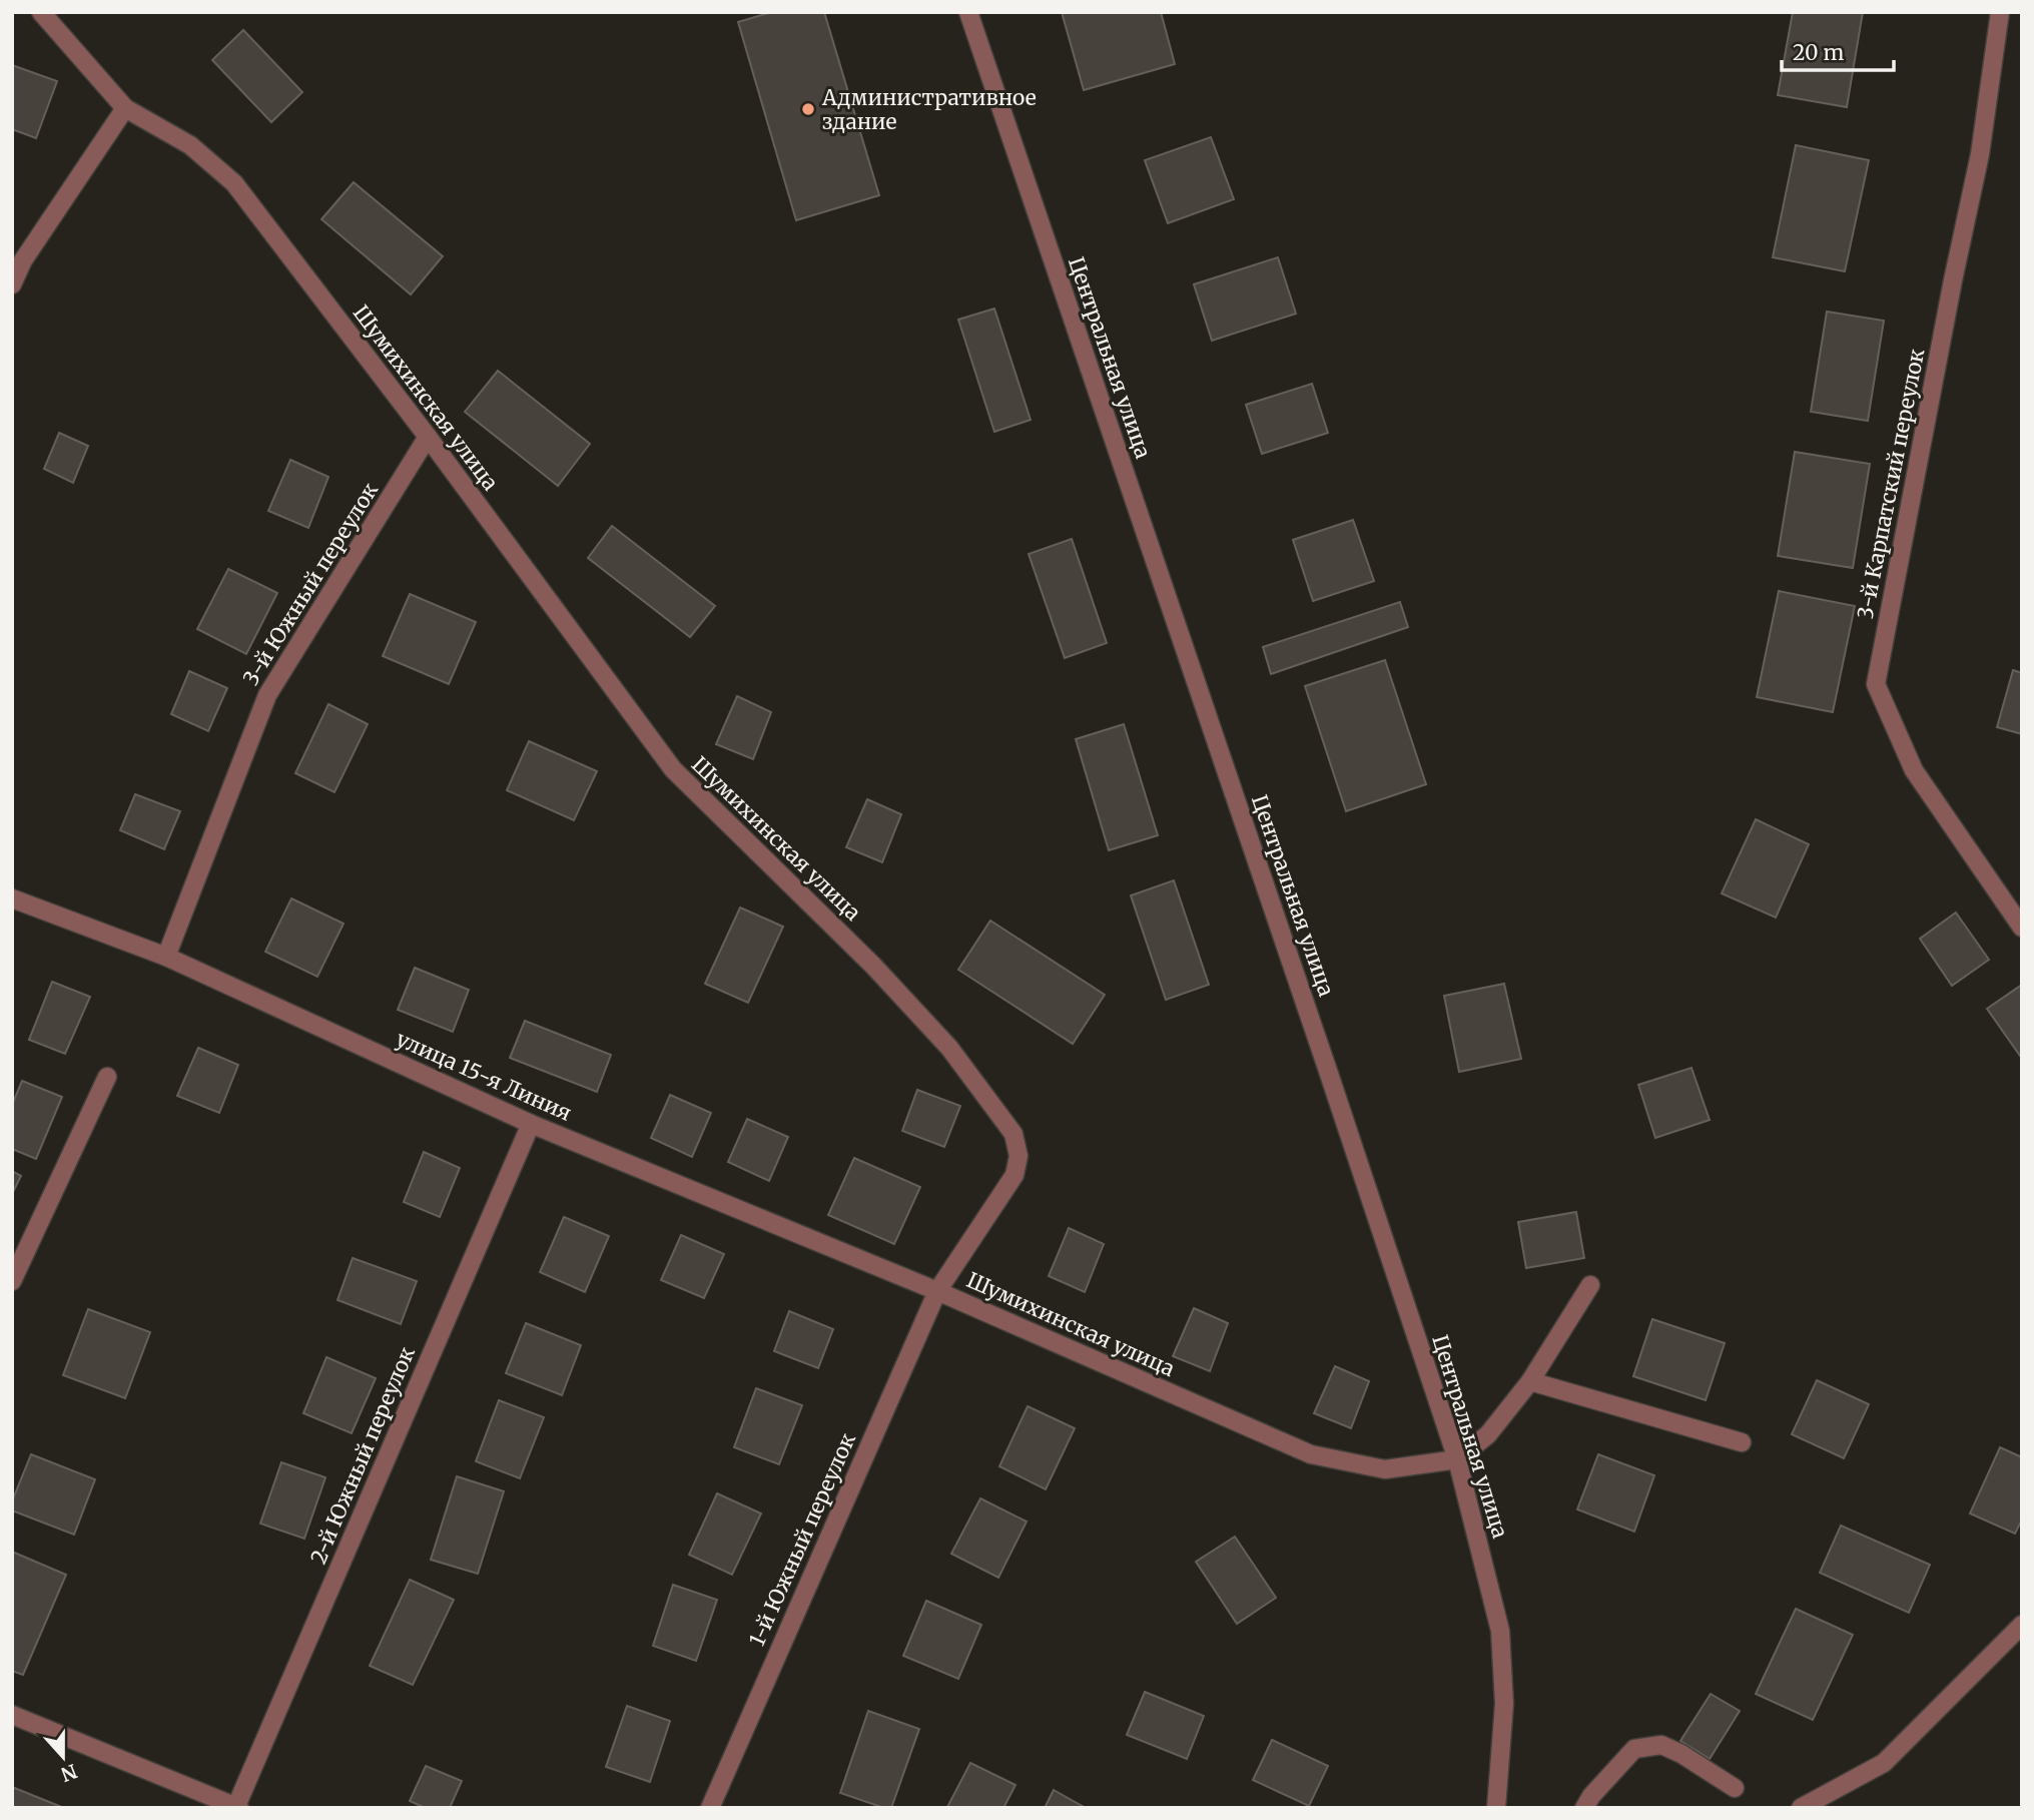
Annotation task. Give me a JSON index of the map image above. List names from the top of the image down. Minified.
{"streets":{"street":["Центральная улица","Шумихинская улица","3-й Карпатский переулок","3-й Южный переулок","улица 15-я Линия","2-й Южный переулок","1-й Южный переулок"]},"crossings":[["Центральная улица","Шумихинская улица"],["Шумихинская улица","3-й Южный переулок"],["Шумихинская улица","улица 15-я Линия"],["Шумихинская улица","1-й Южный переулок"],["3-й Южный переулок","улица 15-я Линия"],["улица 15-я Линия","2-й Южный переулок"],["улица 15-я Линия","1-й Южный переулок"]],"places":["Административное здание"],"scale_bar":"20 m","north":"bottom"}
